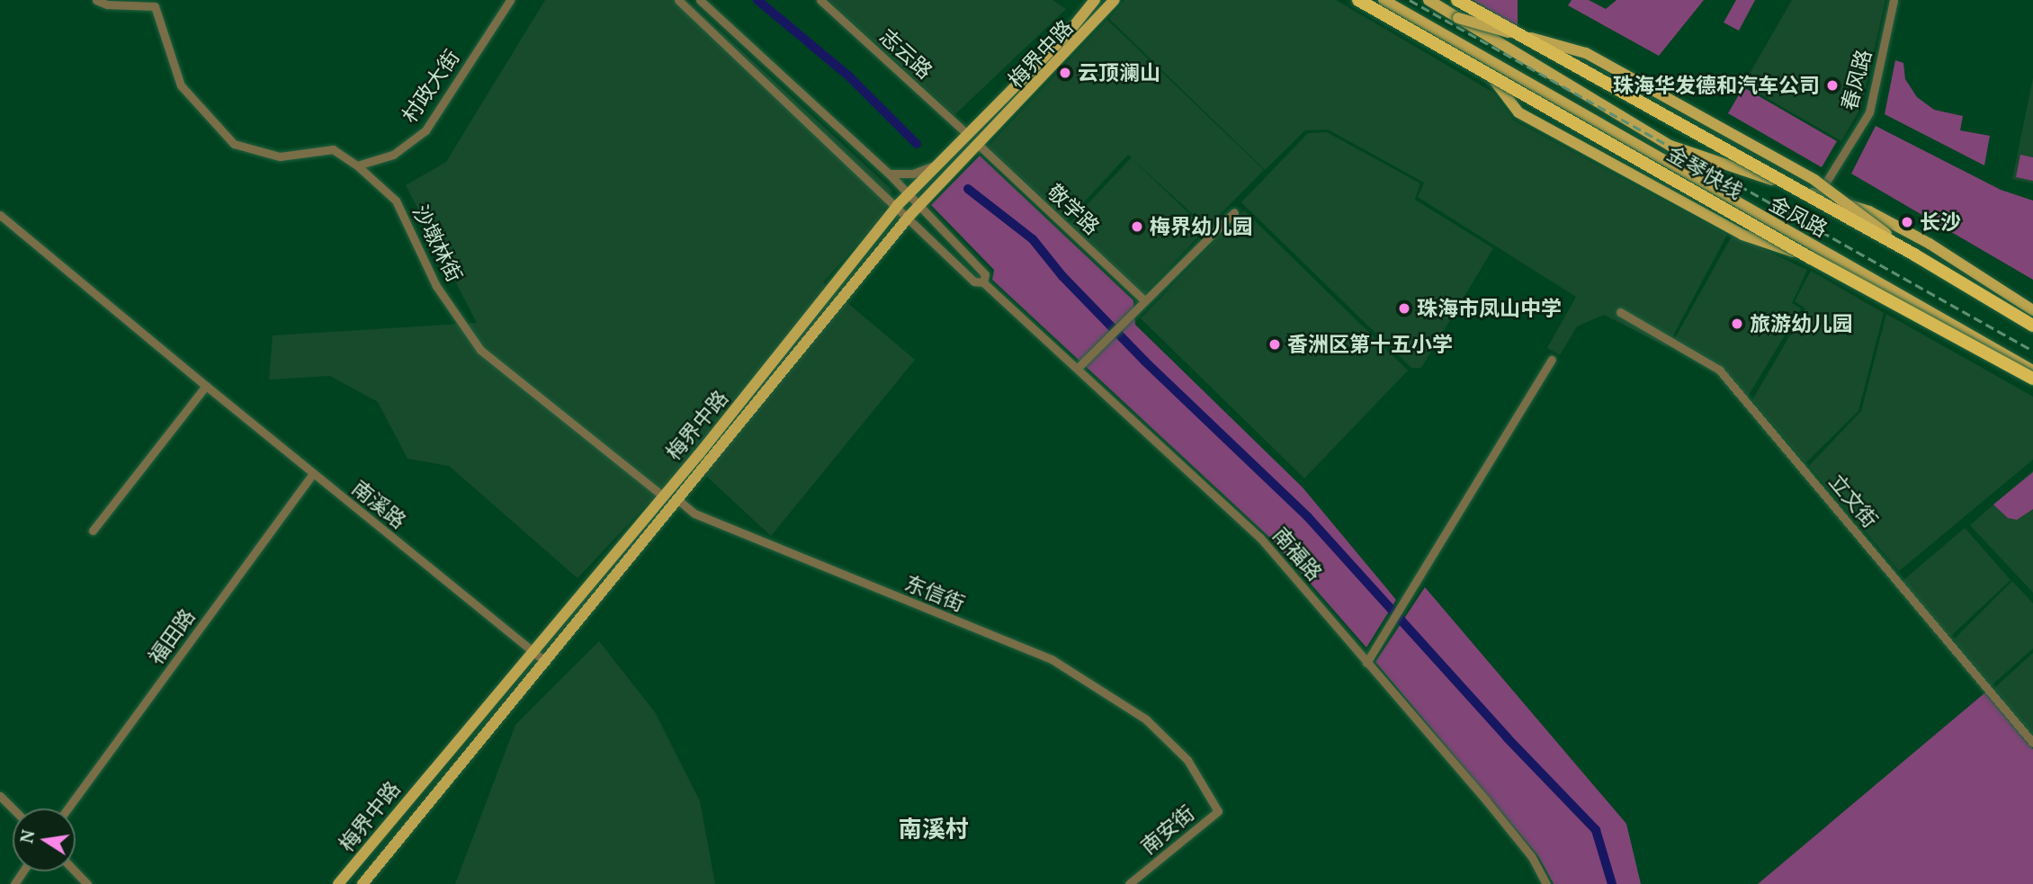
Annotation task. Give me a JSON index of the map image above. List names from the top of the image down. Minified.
{"streets":{"highway":["金琴快线"],"main road":["梅界中路","金凤路"],"street":["志云路","春风路","村政大街","敬学路","沙墩林街","立文街","南溪路","南福路","东信街","福田路","南安街"]},"crossings":[["志云路","梅界中路"],["梅界中路","敬学路"],["梅界中路","沙墩林街"],["梅界中路","南溪路"],["梅界中路","东信街"],["春风路","金凤路"],["村政大街","沙墩林街"],["南溪路","福田路"],["东信街","南安街"]],"districts":["南溪村"],"places":["云顶澜山","珠海华发德和汽车公司","长沙","梅界幼儿园","珠海市凤山中学","旅游幼儿园","香洲区第十五小学"],"north":"left"}
